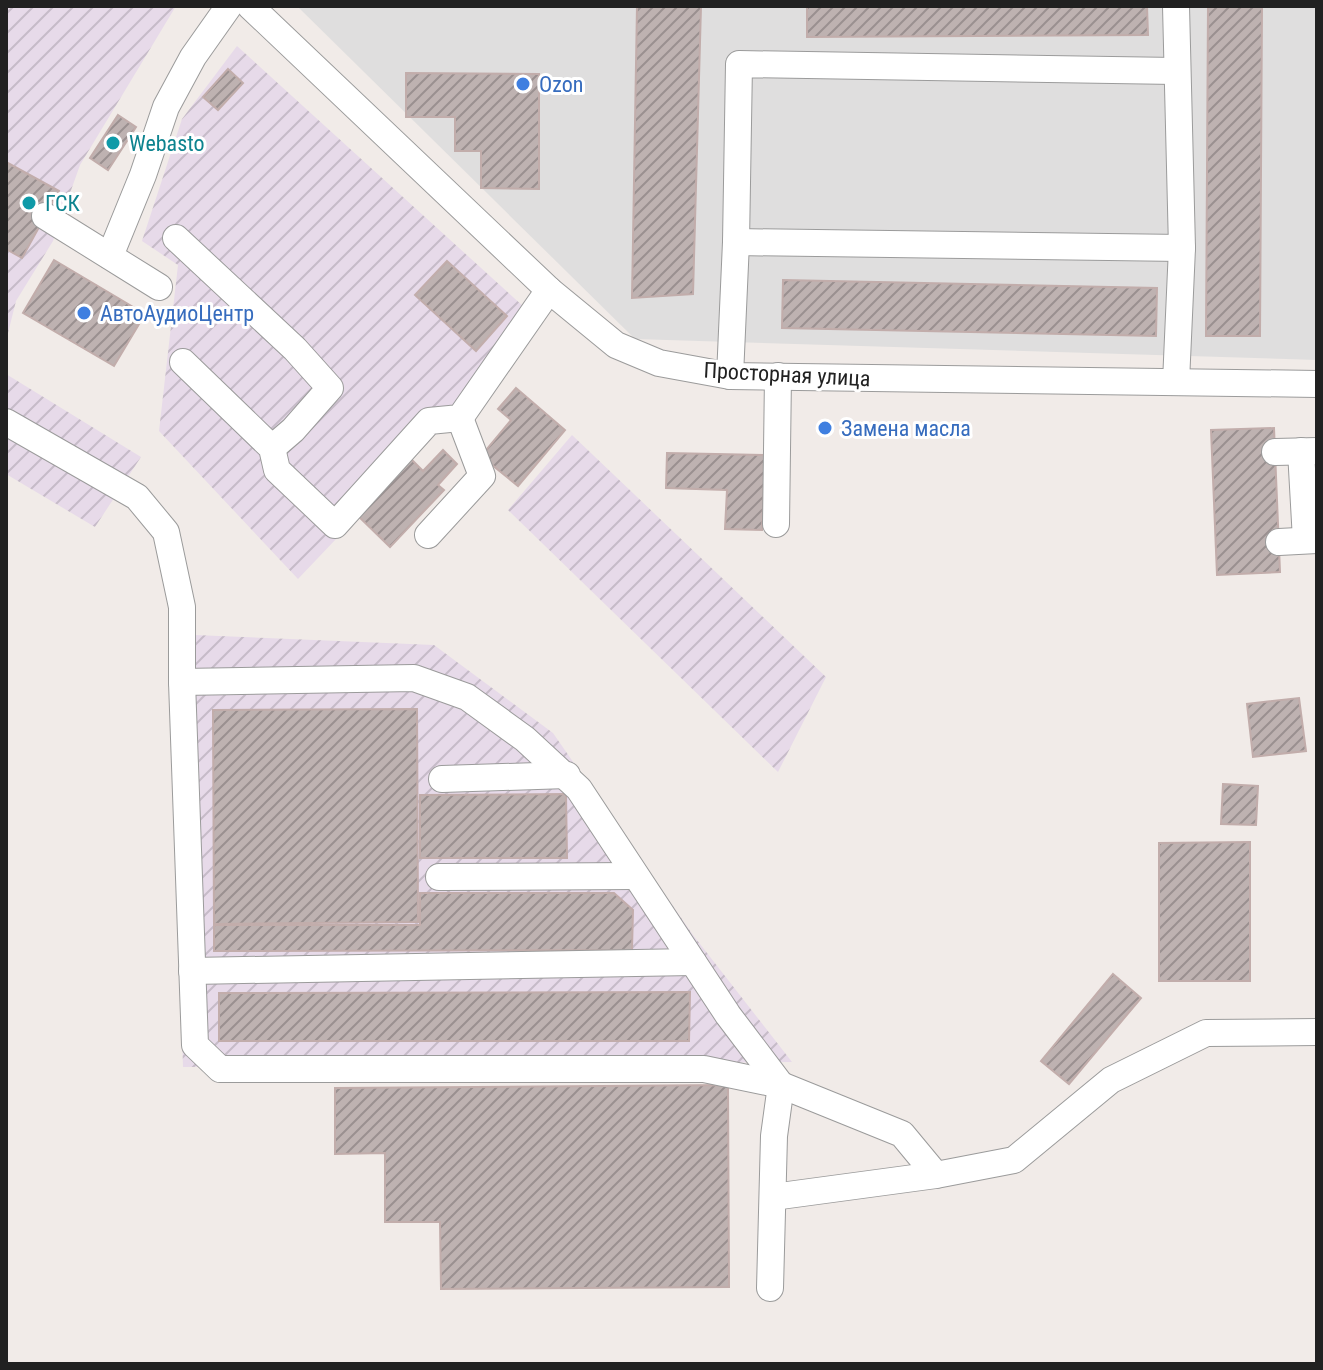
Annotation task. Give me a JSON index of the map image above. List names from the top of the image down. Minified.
{"streets":{"street":["Просторная улица"]},"places":["Ozon","Webasto","ГСК","АвтоАудиоЦентр","Замена масла"]}
